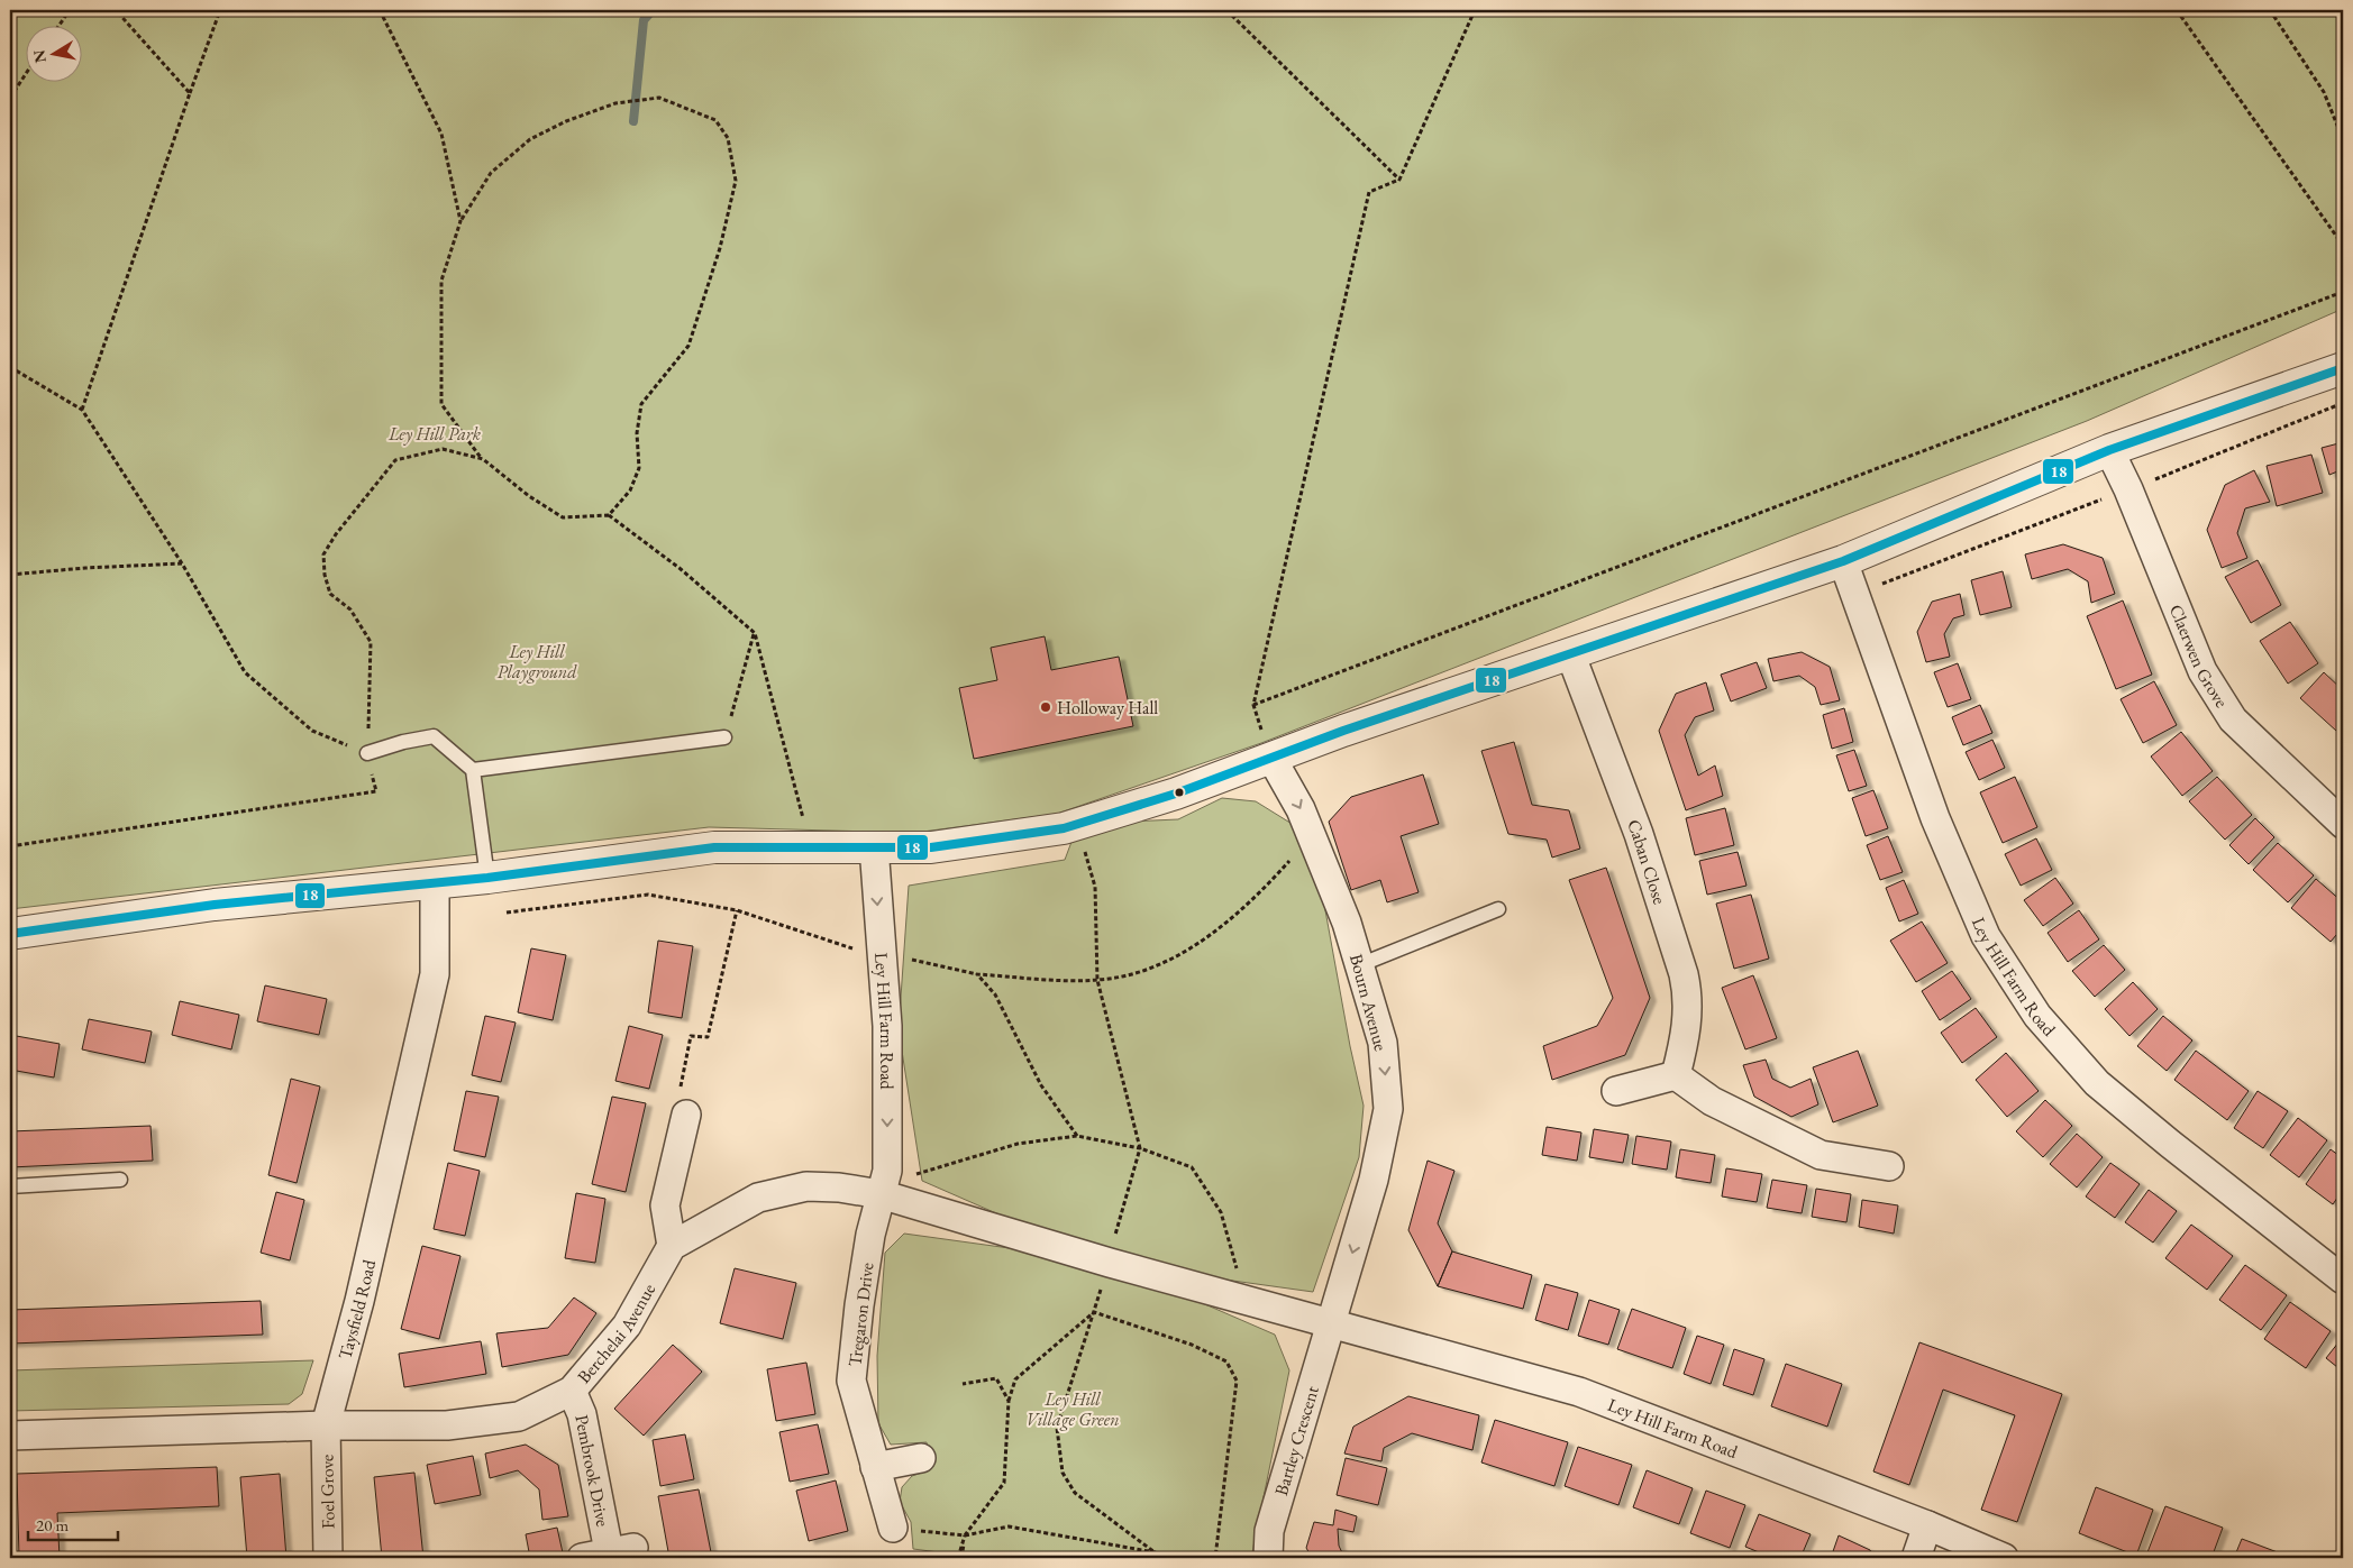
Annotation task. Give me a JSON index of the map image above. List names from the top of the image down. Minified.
{"streets":{"street":["Claerwen Grove","Caban Close","Ley Hill Farm Road","Bourn Avenue","Taysfield Road","Tregaron Drive","Berchelai Avenue","Bartley Crescent","Pembrook Drive","Foel Grove"]},"crossings":[["Ley Hill Farm Road","Bourn Avenue"],["Ley Hill Farm Road","Tregaron Drive"],["Ley Hill Farm Road","Bartley Crescent"],["Bourn Avenue","Bartley Crescent"],["Taysfield Road","Berchelai Avenue"],["Taysfield Road","Foel Grove"],["Berchelai Avenue","Pembrook Drive"],["Berchelai Avenue","Foel Grove"]],"one_way":["Bourn Avenue"],"parks":["Ley Hill Park","Ley Hill Playground","Ley Hill Village Green"],"places":["Holloway Hall"],"lines":["transit line 18"],"scale_bar":"20 m","north":"left"}
